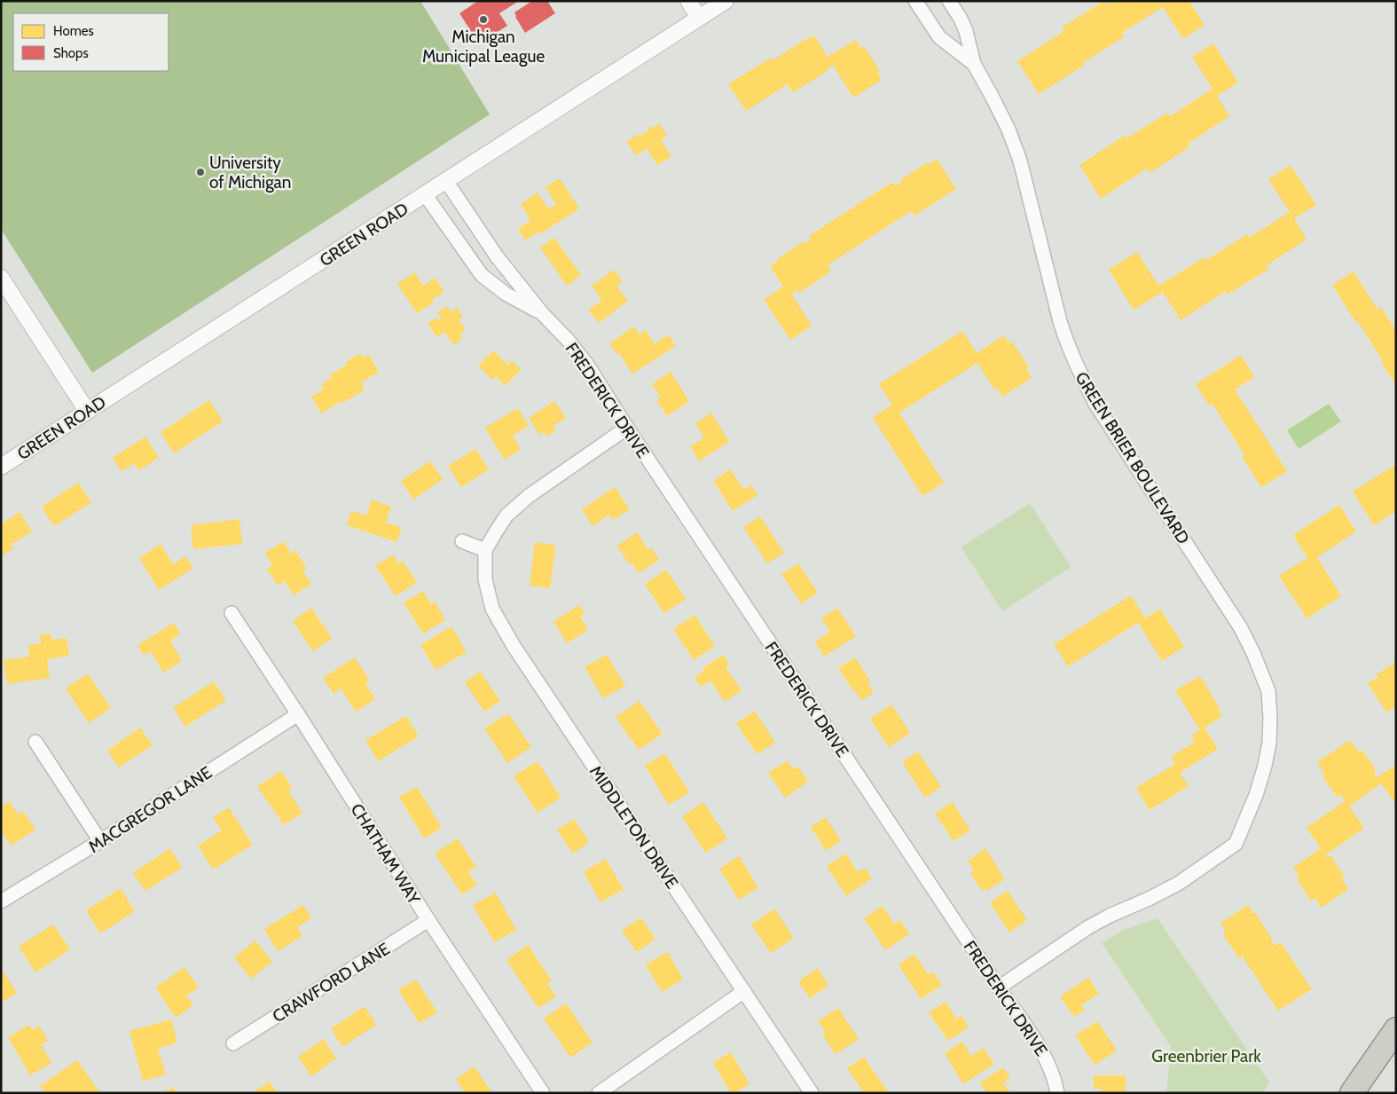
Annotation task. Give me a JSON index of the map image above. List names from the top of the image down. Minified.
{"streets":{"street":["GREEN ROAD","FREDERICK DRIVE","GREEN BRIER BOULEVARD","MACGREGOR LANE","MIDDLETON DRIVE","CHATHAM WAY","CRAWFORD LANE"]},"crossings":[["GREEN ROAD","FREDERICK DRIVE"],["FREDERICK DRIVE","GREEN BRIER BOULEVARD"],["MACGREGOR LANE","CHATHAM WAY"],["CHATHAM WAY","CRAWFORD LANE"]],"parks":["Greenbrier Park"],"places":["Michigan Municipal League","University of Michigan"],"legend":["Homes","Shops"]}
